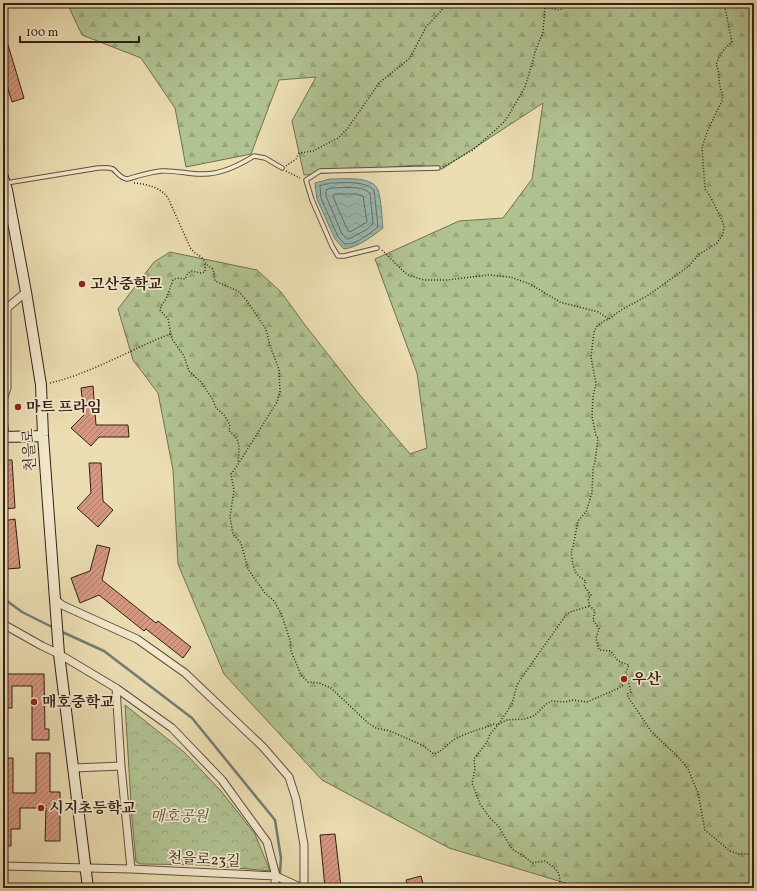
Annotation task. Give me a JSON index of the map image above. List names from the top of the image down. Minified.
{"streets":{"street":["천을로","천을로23길"]},"parks":["매호공원"],"places":["고산중학교","마트 프라임","우산","매호중학교","시지초등학교"],"scale_bar":"100 m"}
